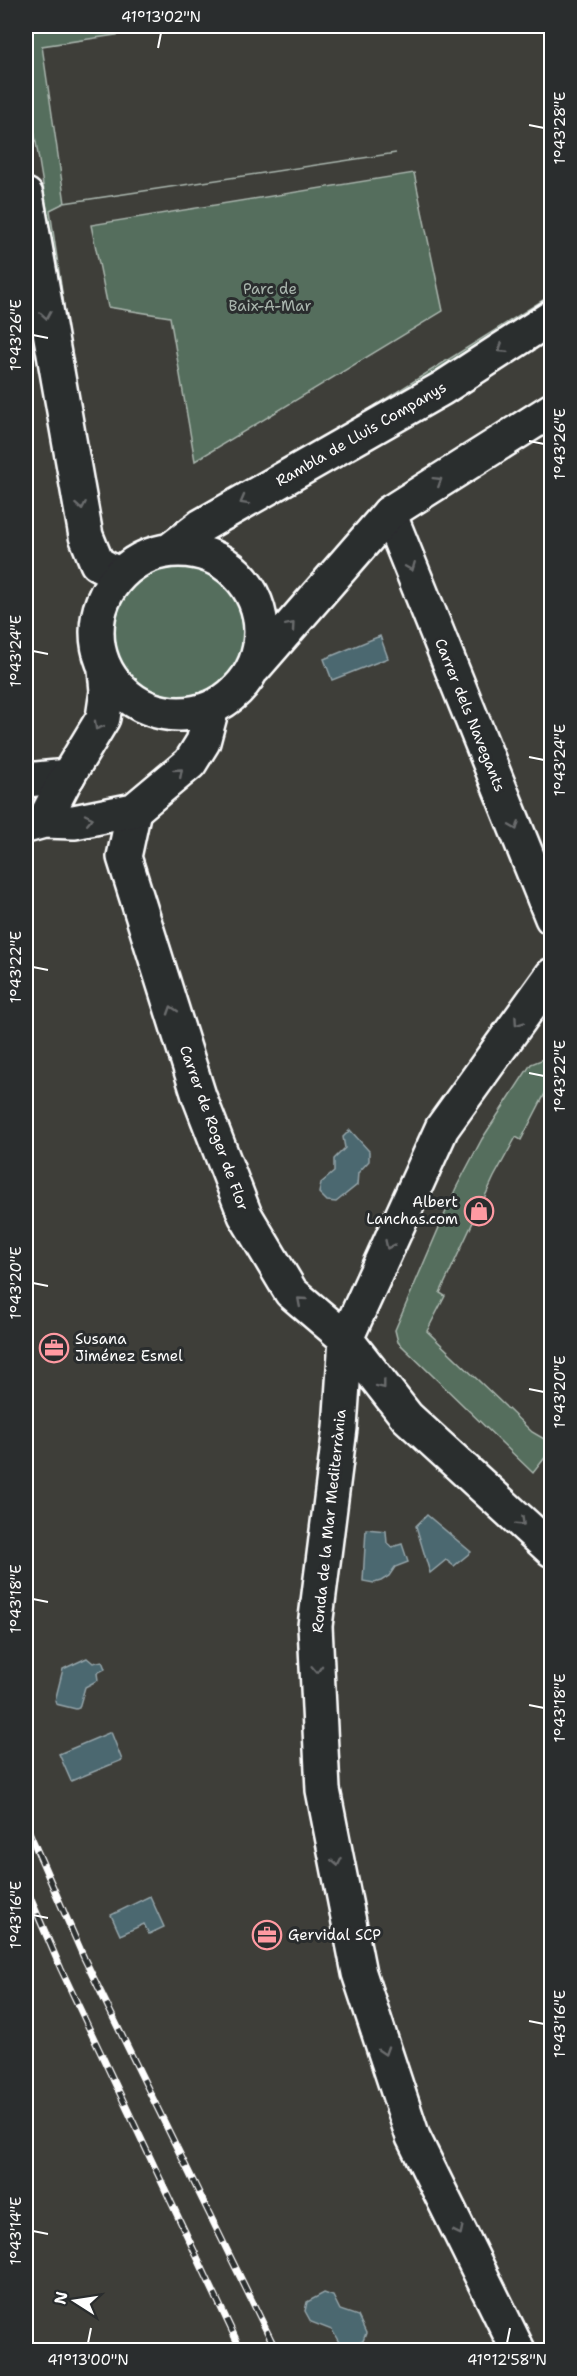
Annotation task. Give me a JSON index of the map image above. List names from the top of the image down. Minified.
{"streets":{"street":["Rambla de Lluis Companys","Carrer dels Navegants","Carrer de Roger de Flor","Ronda de la Mar Mediterrània"]},"crossings":[["Carrer de Roger de Flor","Ronda de la Mar Mediterrània"]],"one_way":["Carrer dels Navegants","Ronda de la Mar Mediterrània"],"parks":["Parc de Baix-A-Mar"],"places":{"shop":["Albert Lanchas.com"],"office":["Susana Jiménez Esmel","Gervidal SCP"]},"north":"left","coordinates":["41°13'02\"N","1°43'28\"E","1°43'26\"E","1°43'24\"E","1°43'22\"E","1°43'20\"E","1°43'18\"E","1°43'16\"E","1°43'14\"E","41°13'00\"N","41°12'58\"N"]}
